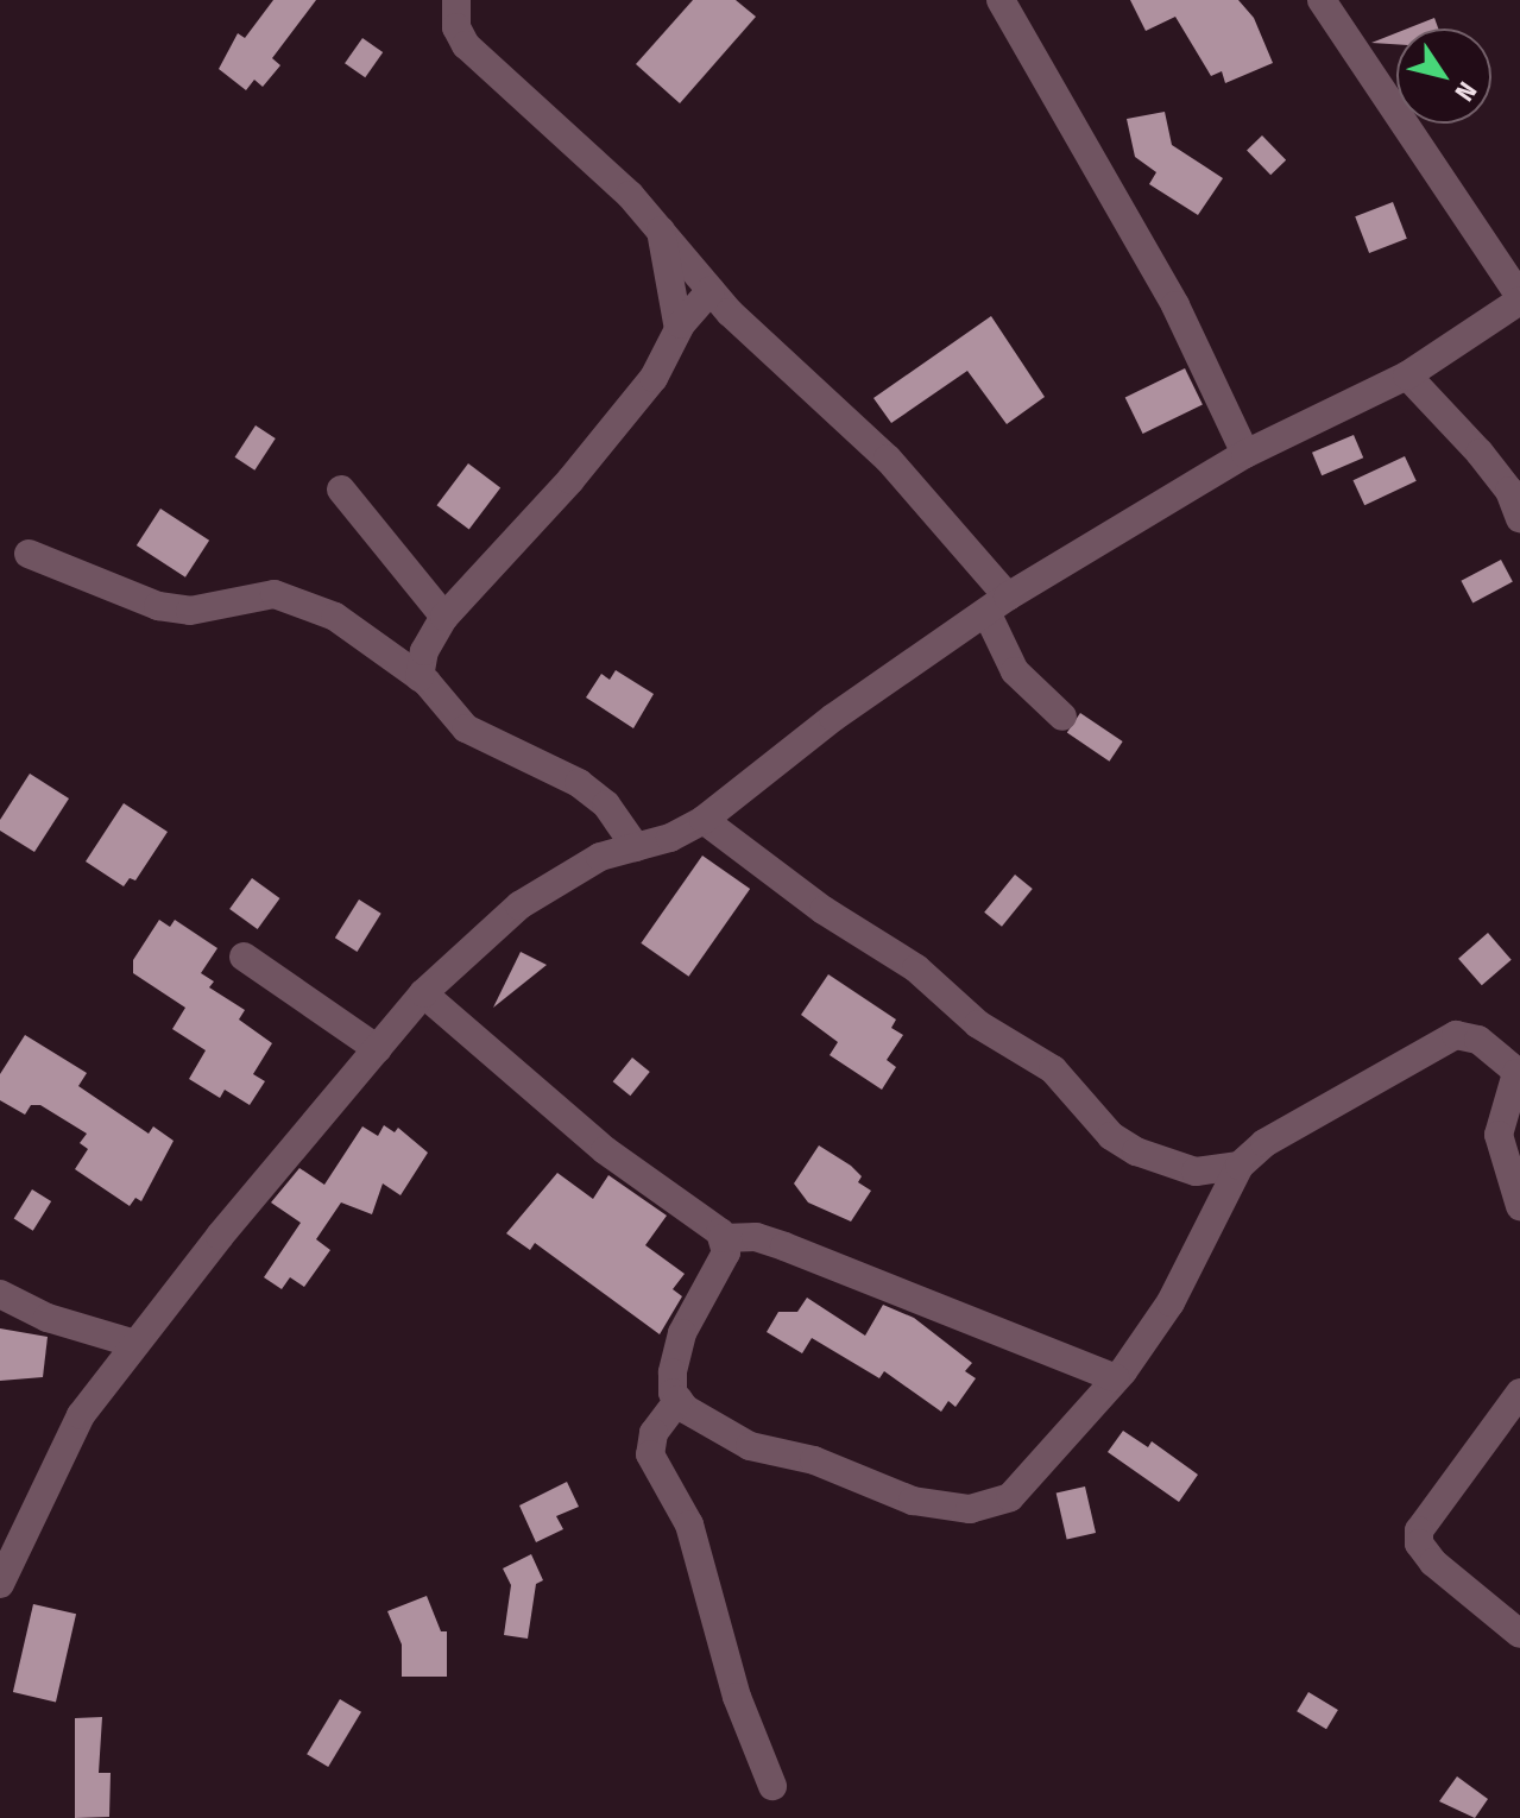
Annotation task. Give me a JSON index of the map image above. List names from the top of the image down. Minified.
{"north":"bottom right"}
